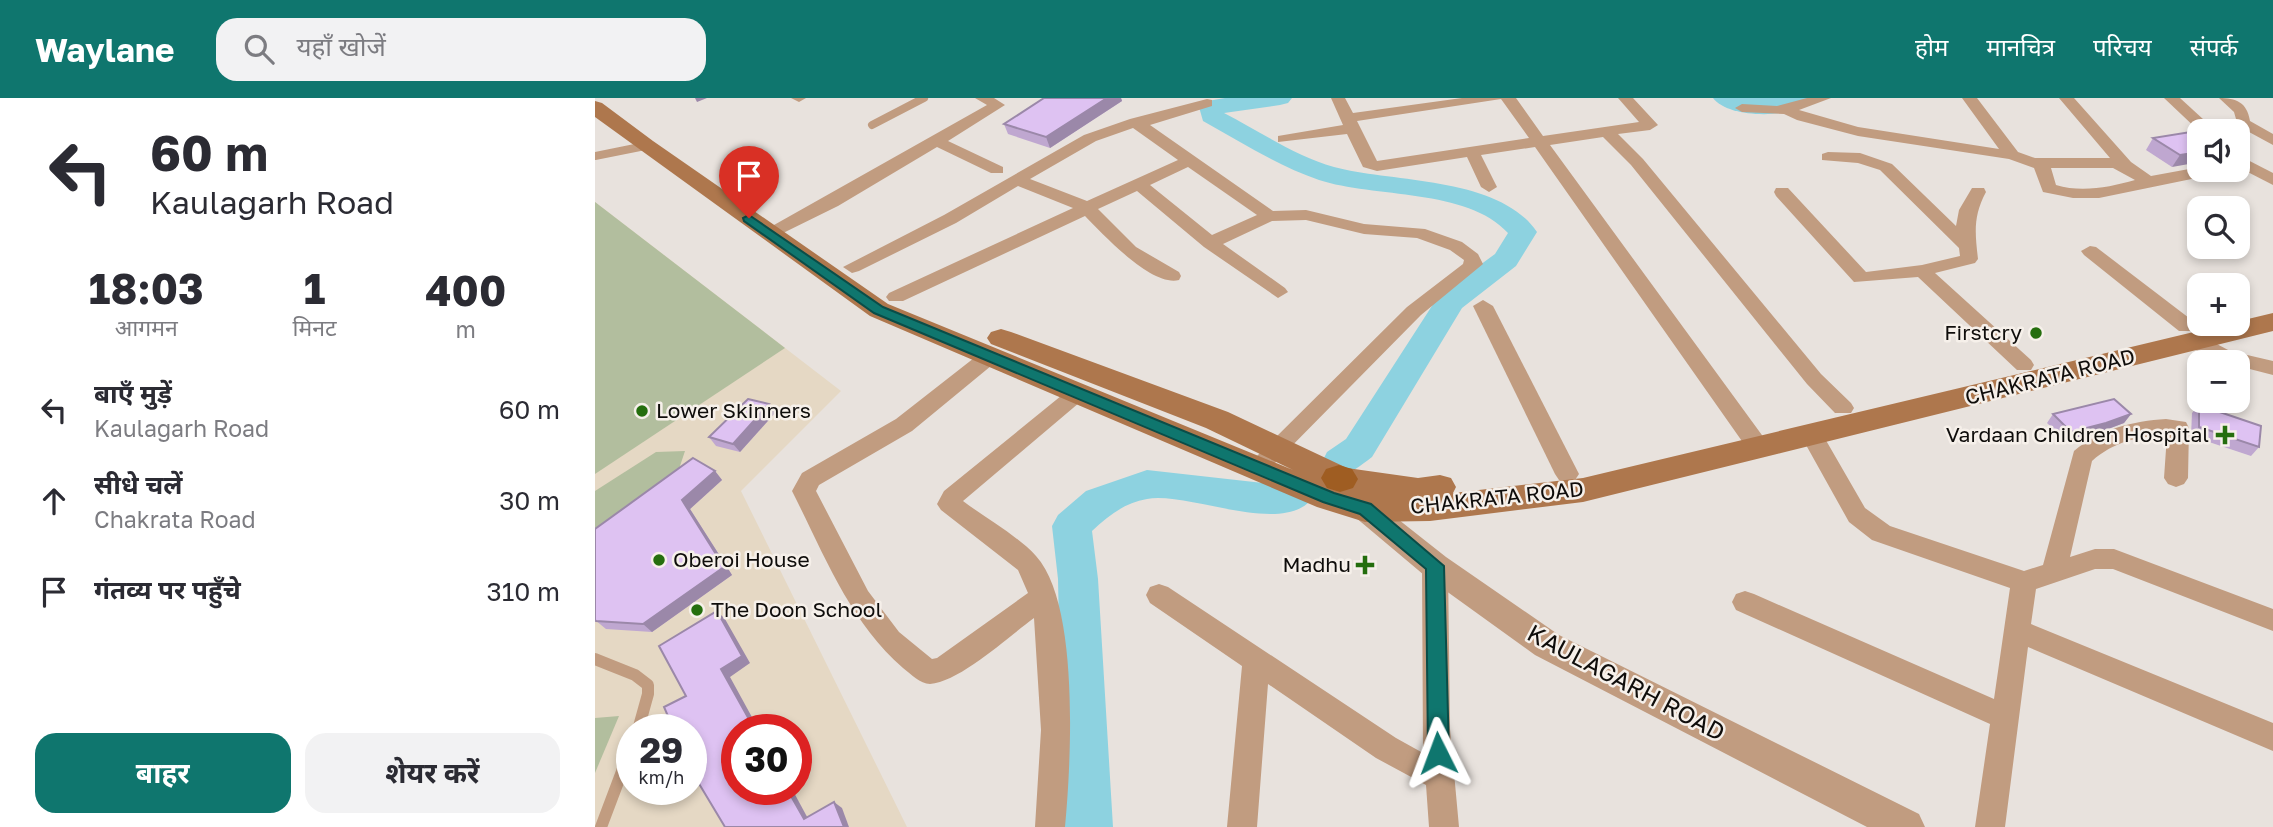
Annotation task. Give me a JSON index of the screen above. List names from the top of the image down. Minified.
{"streets":{"main road":["CHAKRATA ROAD"],"street":["KAULAGARH ROAD"]},"crossings":[["CHAKRATA ROAD","KAULAGARH ROAD"]],"places":{"other":["Firstcry","Lower Skinners","Oberoi House","The Doon School"],"health":["Vardaan Children Hospital","Madhu"]},"page":{"header":"Waylane","search":"यहाँ खोजें","nav":["होम","मानचित्र","परिचय","संपर्क"],"turn":["60 m","Kaulagarh Road"],"map_buttons":["+","−"],"eta":["18:03","आगमन","1","मिनट","400","m"],"list":[{"name":"बाएँ मुड़ें","note":"Kaulagarh Road","value":"60 m"},{"name":"सीधे चलें","note":"Chakrata Road","value":"30 m"},{"name":"गंतव्य पर पहुँचे","value":"310 m"}],"speed":"29 km/h","limit":"30","buttons":["बाहर","शेयर करें"]}}
